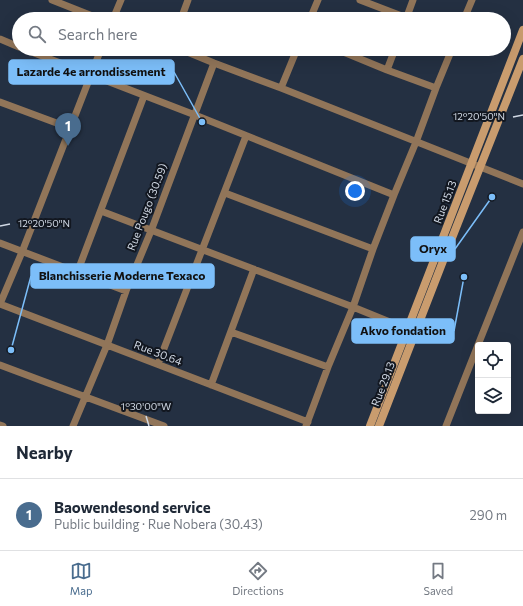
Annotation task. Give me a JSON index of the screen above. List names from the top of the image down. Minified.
{"streets":{"main road":["Rue 15.13","Rue 29.13"],"street":["Rue Pougo (30.59)","Rue 30.64"]},"crossings":[["Rue Pougo (30.59)","Rue 30.64"]],"places":["Lazarde 4e arrondissement","Oryx","Akvo fondation","Blanchisserie Moderne Texaco"],"page":{"search":"Search here","pins":"1","heading":"Nearby","list":[{"mark":"1","name":"Baowendesond service","note":"Public building · Rue Nobera (30.43)","value":"290 m"}],"nav":["Map","Directions","Saved"]},"coordinates":["12°20'50\"N","1°30'00\"W"]}
